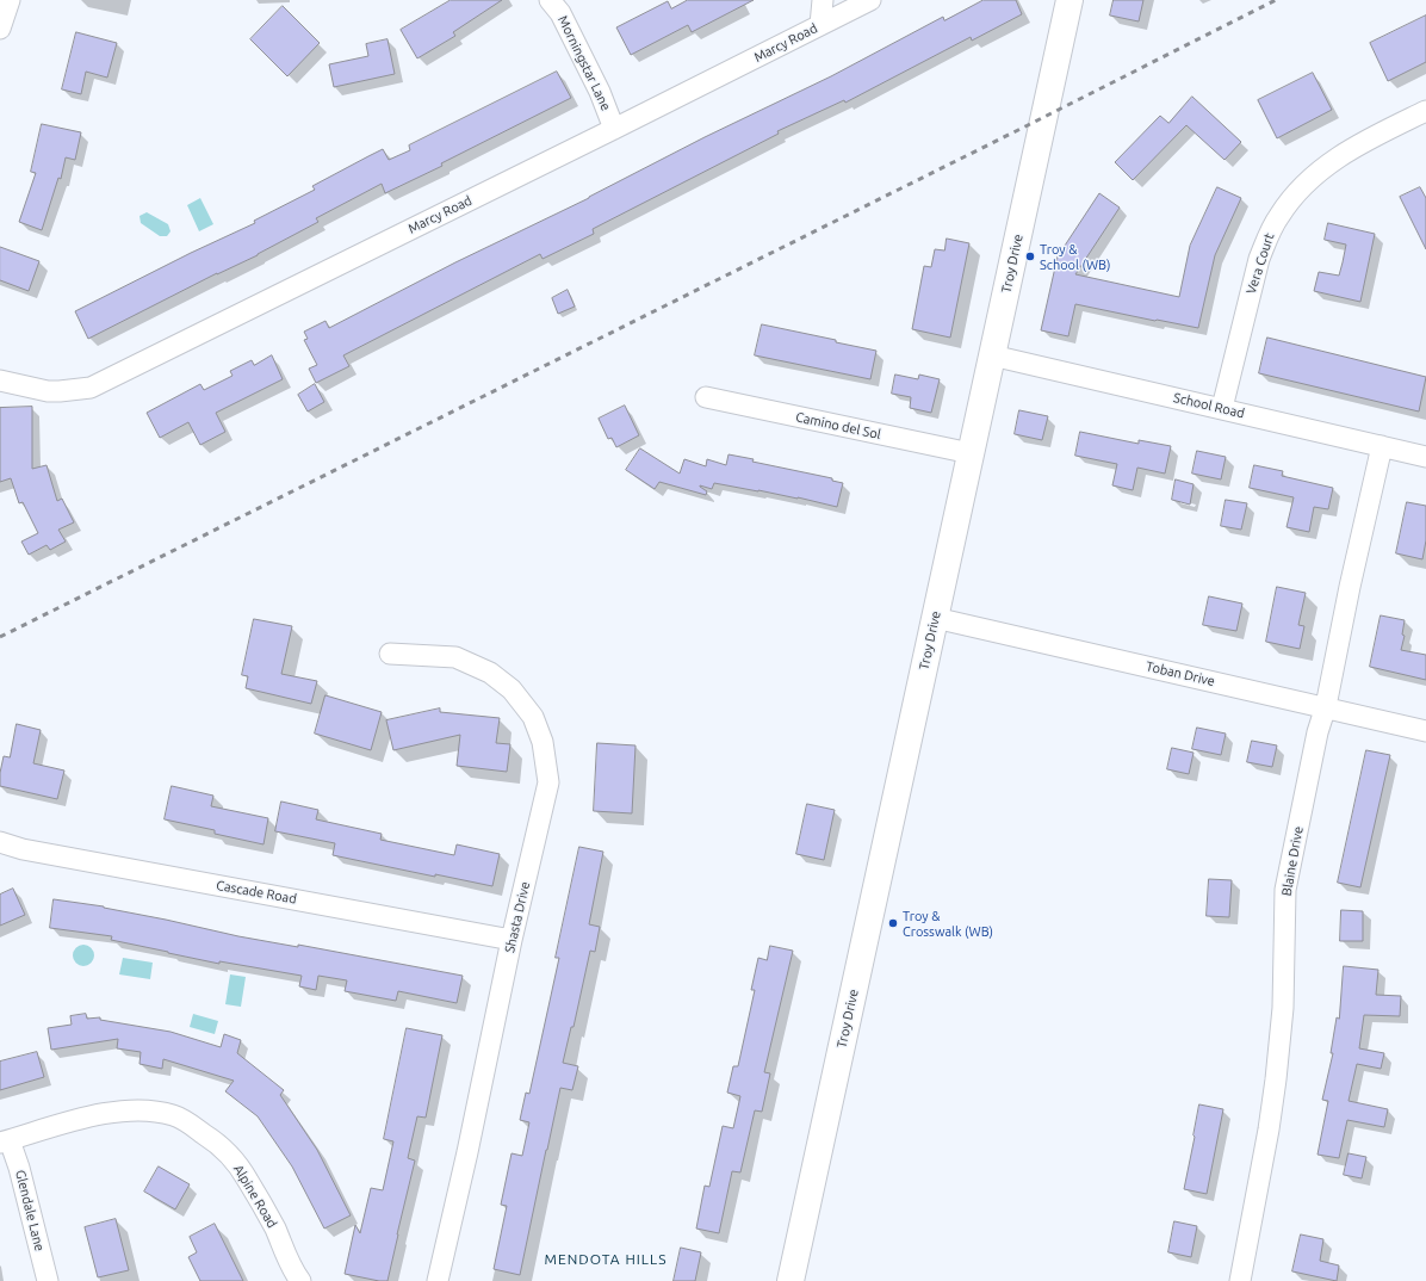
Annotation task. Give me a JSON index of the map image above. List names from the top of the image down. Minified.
{"streets":{"street":["Marcy Road","Morningstar Lane","Troy Drive","Vera Court","School Road","Camino del Sol","Toban Drive","Blaine Drive","Cascade Road","Shasta Drive","Alpine Road","Glendale Lane"]},"crossings":[["Marcy Road","Morningstar Lane"],["Troy Drive","School Road"],["Troy Drive","Camino del Sol"],["Troy Drive","Toban Drive"],["Vera Court","School Road"],["School Road","Blaine Drive"],["Toban Drive","Blaine Drive"],["Cascade Road","Shasta Drive"],["Alpine Road","Glendale Lane"]],"districts":["MENDOTA HILLS"],"places":["Troy & School (WB)","Troy & Crosswalk (WB)"]}
